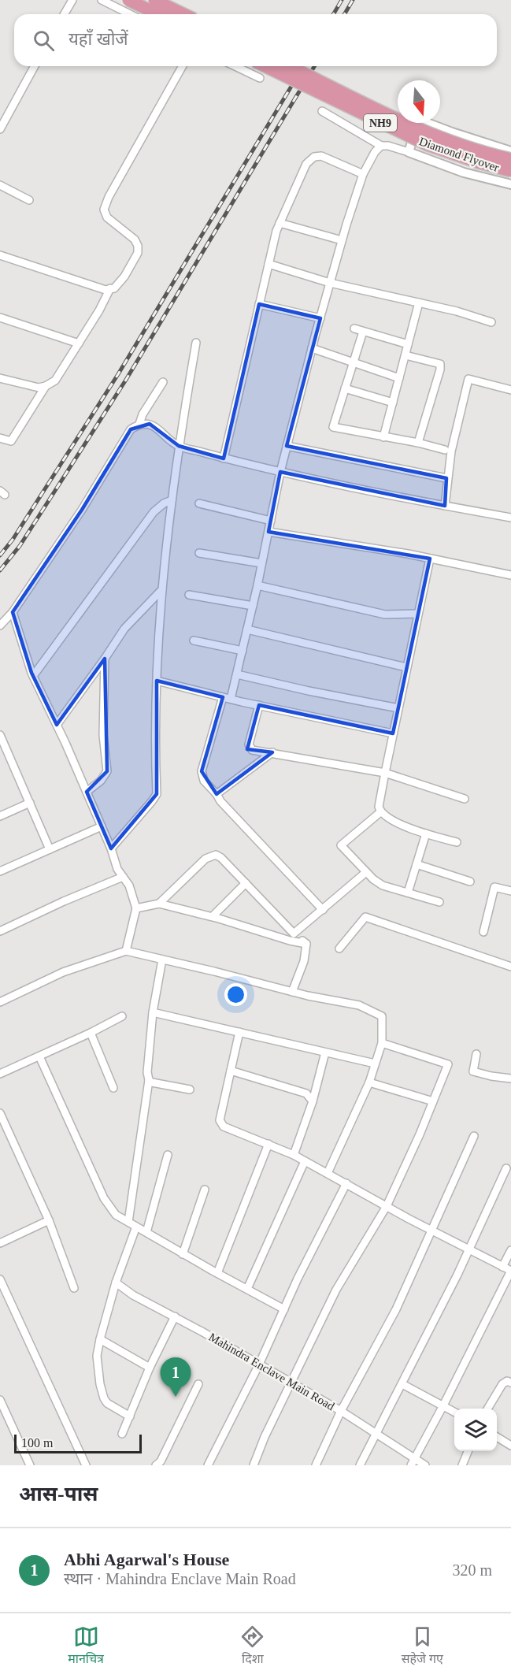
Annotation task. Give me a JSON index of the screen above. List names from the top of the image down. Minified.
{"streets":{"highway":["NH9","Diamond Flyover"],"street":["Mahindra Enclave Main Road"]},"scale_bar":"100 m","north":"bottom","page":{"search":"यहाँ खोजें","pins":"1","scale":"100 m","heading":"आस-पास","list":[{"mark":"1","name":"Abhi Agarwal's House","note":"स्थान · Mahindra Enclave Main Road","value":"320 m"}],"nav":["मानचित्र","दिशा","सहेजे गए"]}}
